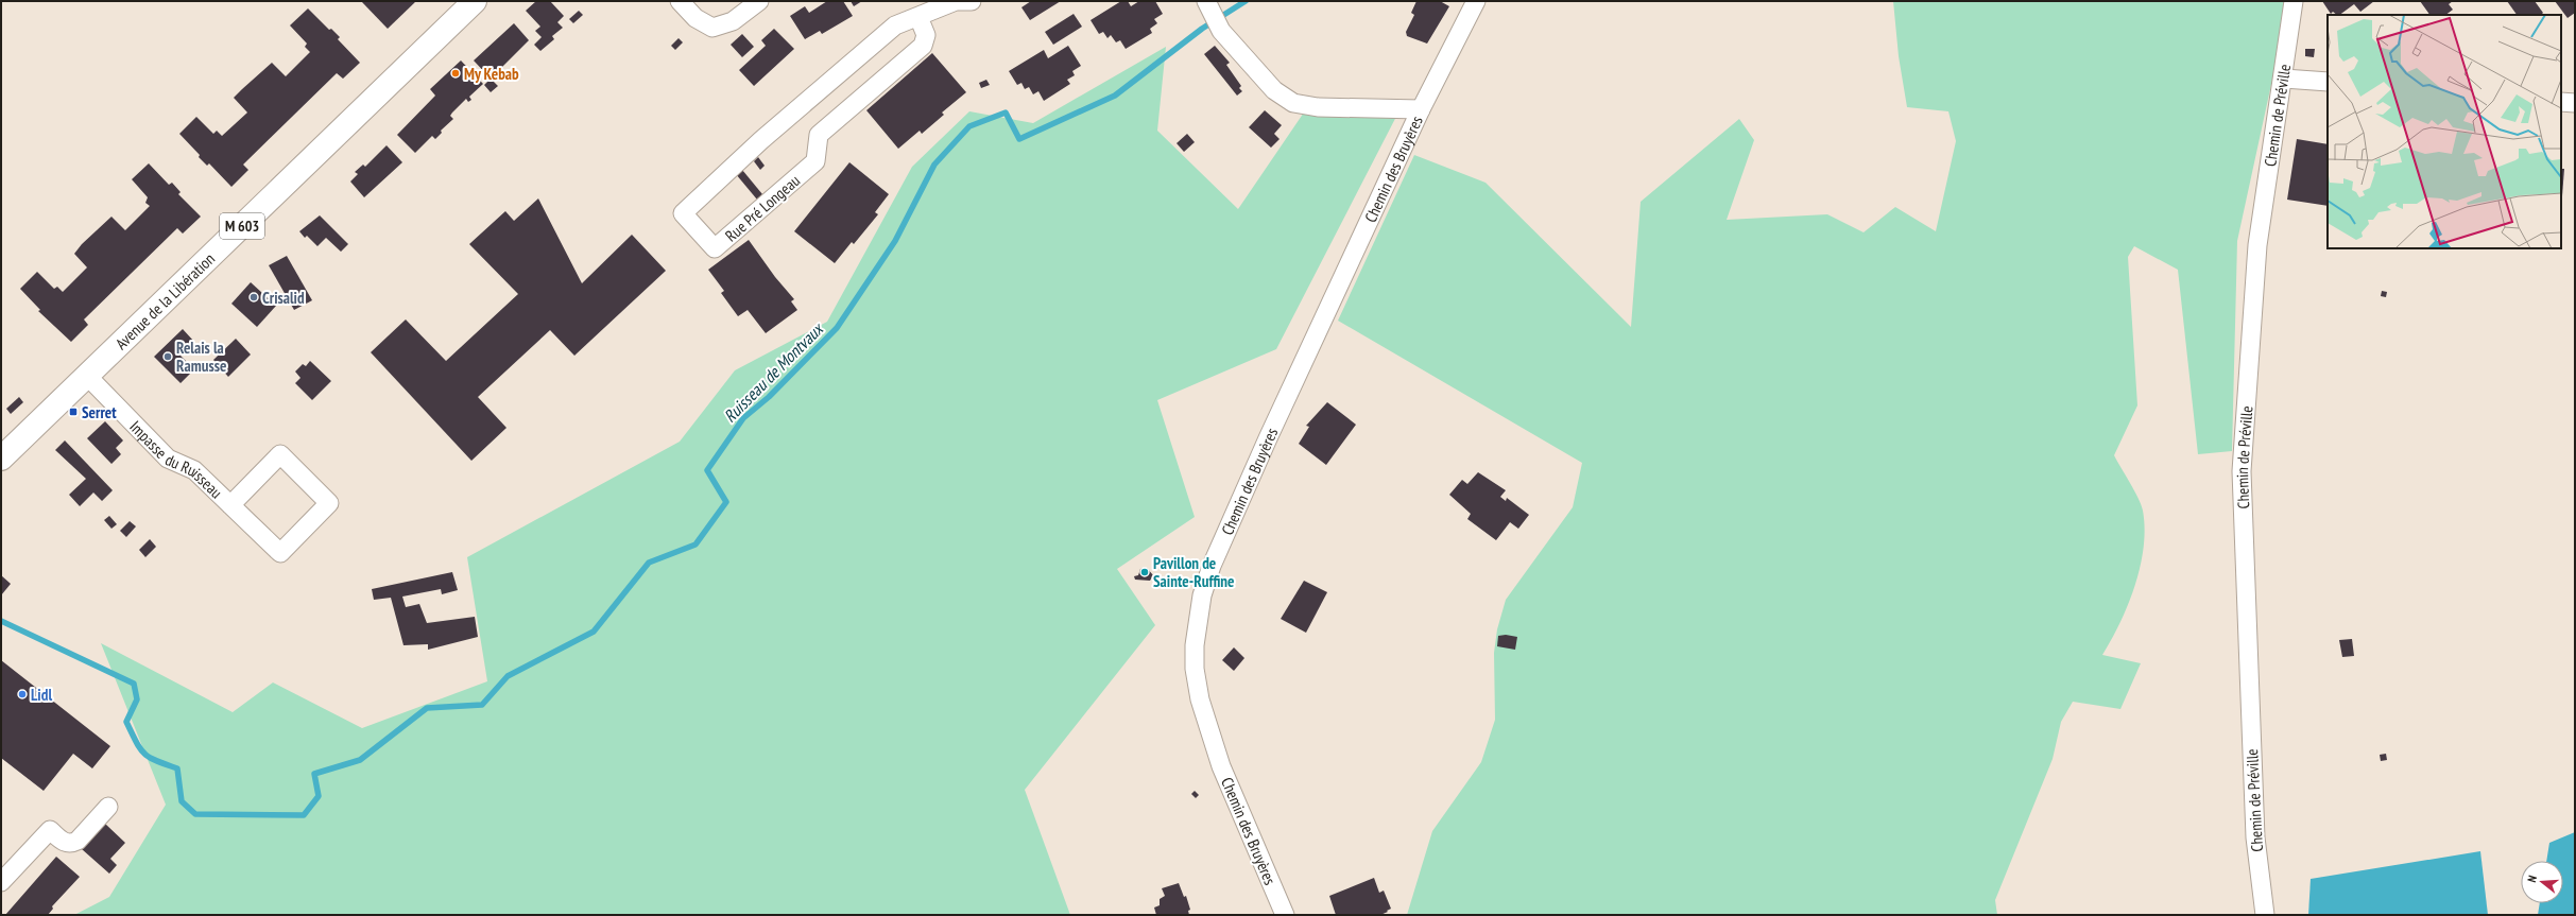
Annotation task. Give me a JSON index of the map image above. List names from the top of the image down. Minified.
{"streets":{"main road":["M 603","Avenue de la Libération"],"street":["Chemin de Préville","Chemin des Bruyères","Rue Pré Longeau","Impasse du Ruisseau"]},"crossings":[["Avenue de la Libération","Impasse du Ruisseau"]],"water":["Ruisseau de Montvaux"],"places":{"other":["My Kebab","Crisalid","Relais la Ramusse","Pavillon de Sainte-Ruffine","Lidl"],"transit":["Serret"]},"north":"left"}
